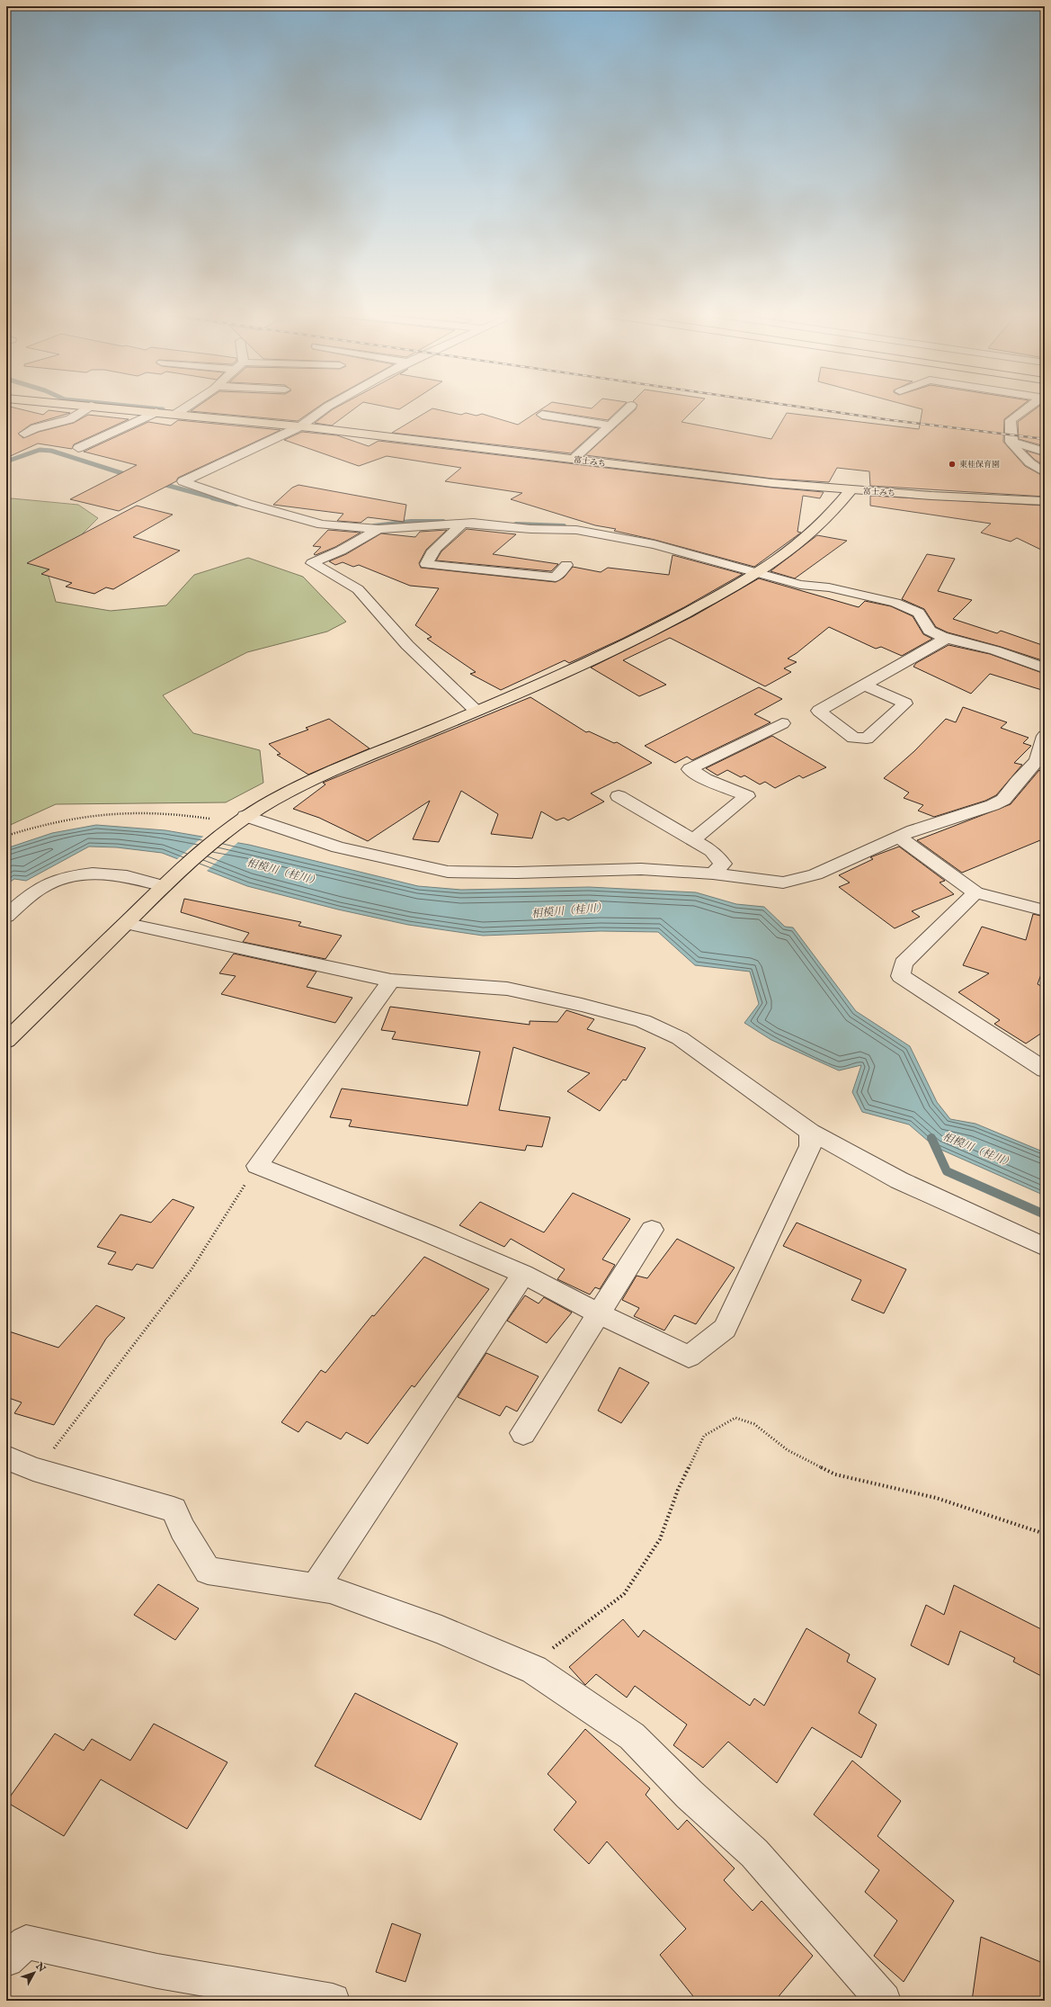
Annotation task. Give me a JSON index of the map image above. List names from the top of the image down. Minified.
{"streets":{"main road":["富士みち"]},"water":["相模川（桂川）"],"places":["東桂保育園"],"north":"top right"}
